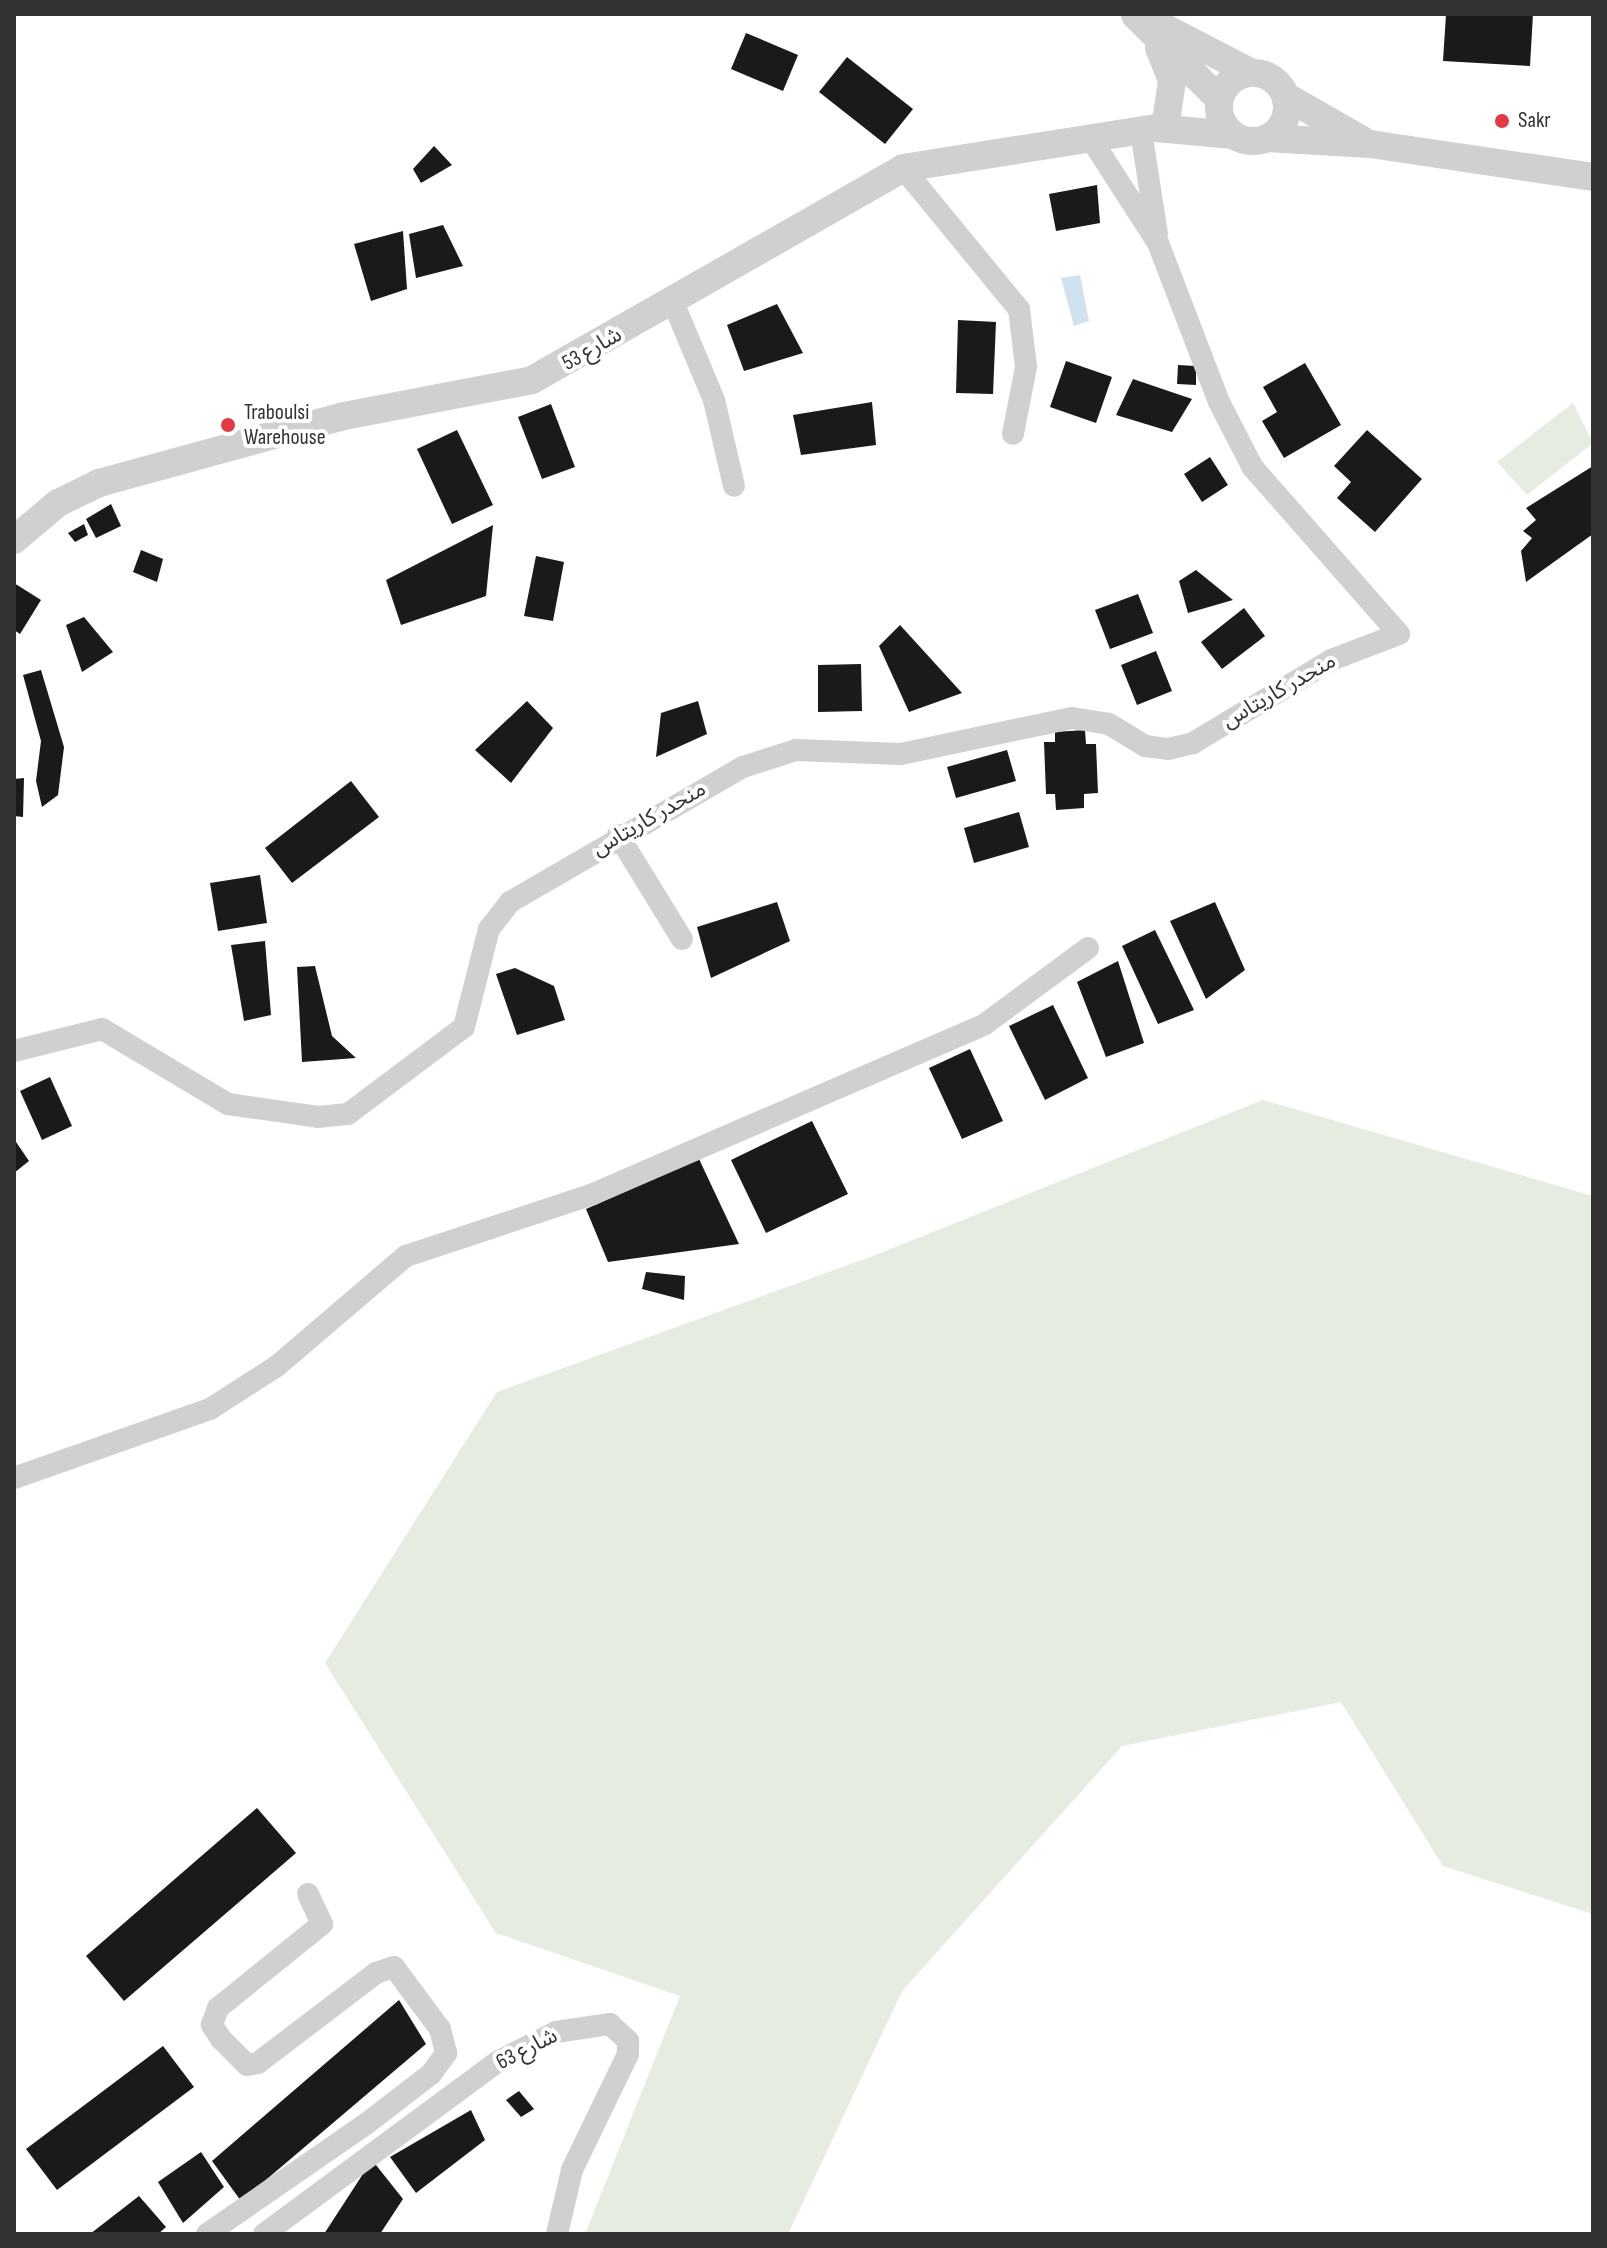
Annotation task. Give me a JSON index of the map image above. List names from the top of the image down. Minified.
{"streets":{"street":["شارع 53","منحدر كاريتاس","شارع 63"]},"places":["Sakr","Traboulsi Warehouse"]}
